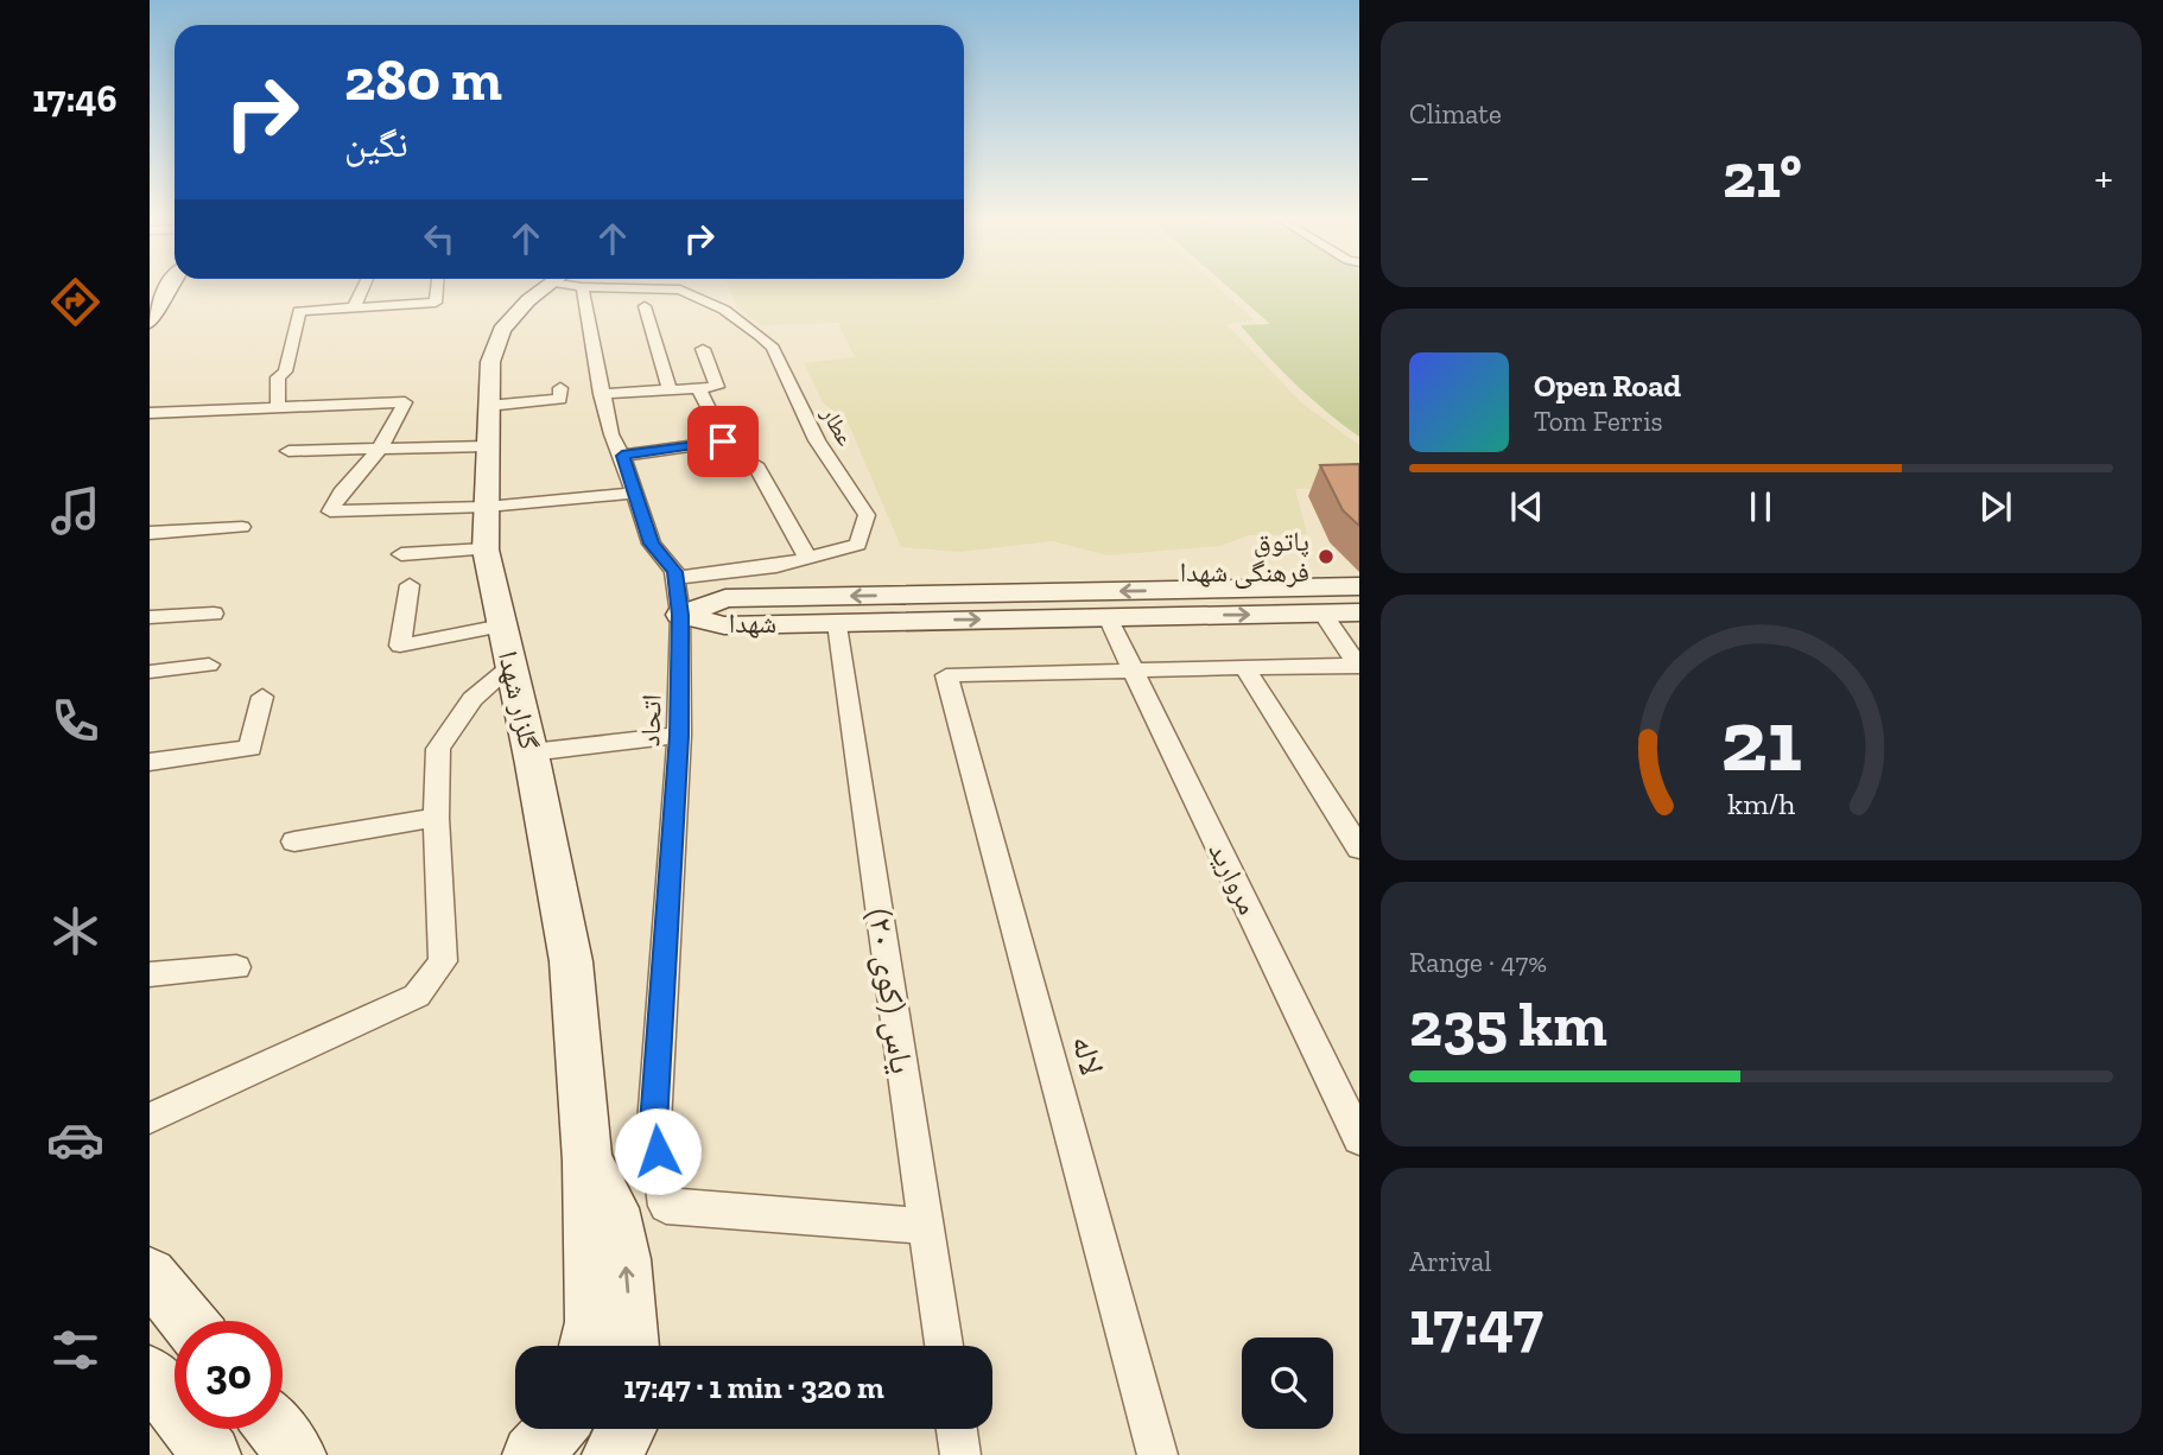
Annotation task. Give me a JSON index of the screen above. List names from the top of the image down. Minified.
{"streets":{"street":["عطار","شهدا","گلزار شهدا","اتحاد","مروارید","یاس (کوی ۲۰)","لاله"]},"crossings":[["عطار","اتحاد"],["شهدا","اتحاد"],["شهدا","مروارید"],["شهدا","یاس (کوی ۲۰)"],["اتحاد","یاس (کوی ۲۰)"],["مروارید","لاله"]],"places":["پاتوق فرهنگی شهدا"],"page":{"tabs":"17:46","tile":["Climate",["Range · 47%","235 km"],["Arrival","17:47"]],"turn":["280 m","نگین"],"heat":["−","21°","+"],"song":["Open Road","Tom Ferris"],"limit":"30","trip":"17:47 · 1 min · 320 m","gauge":["21","km/h"]}}
